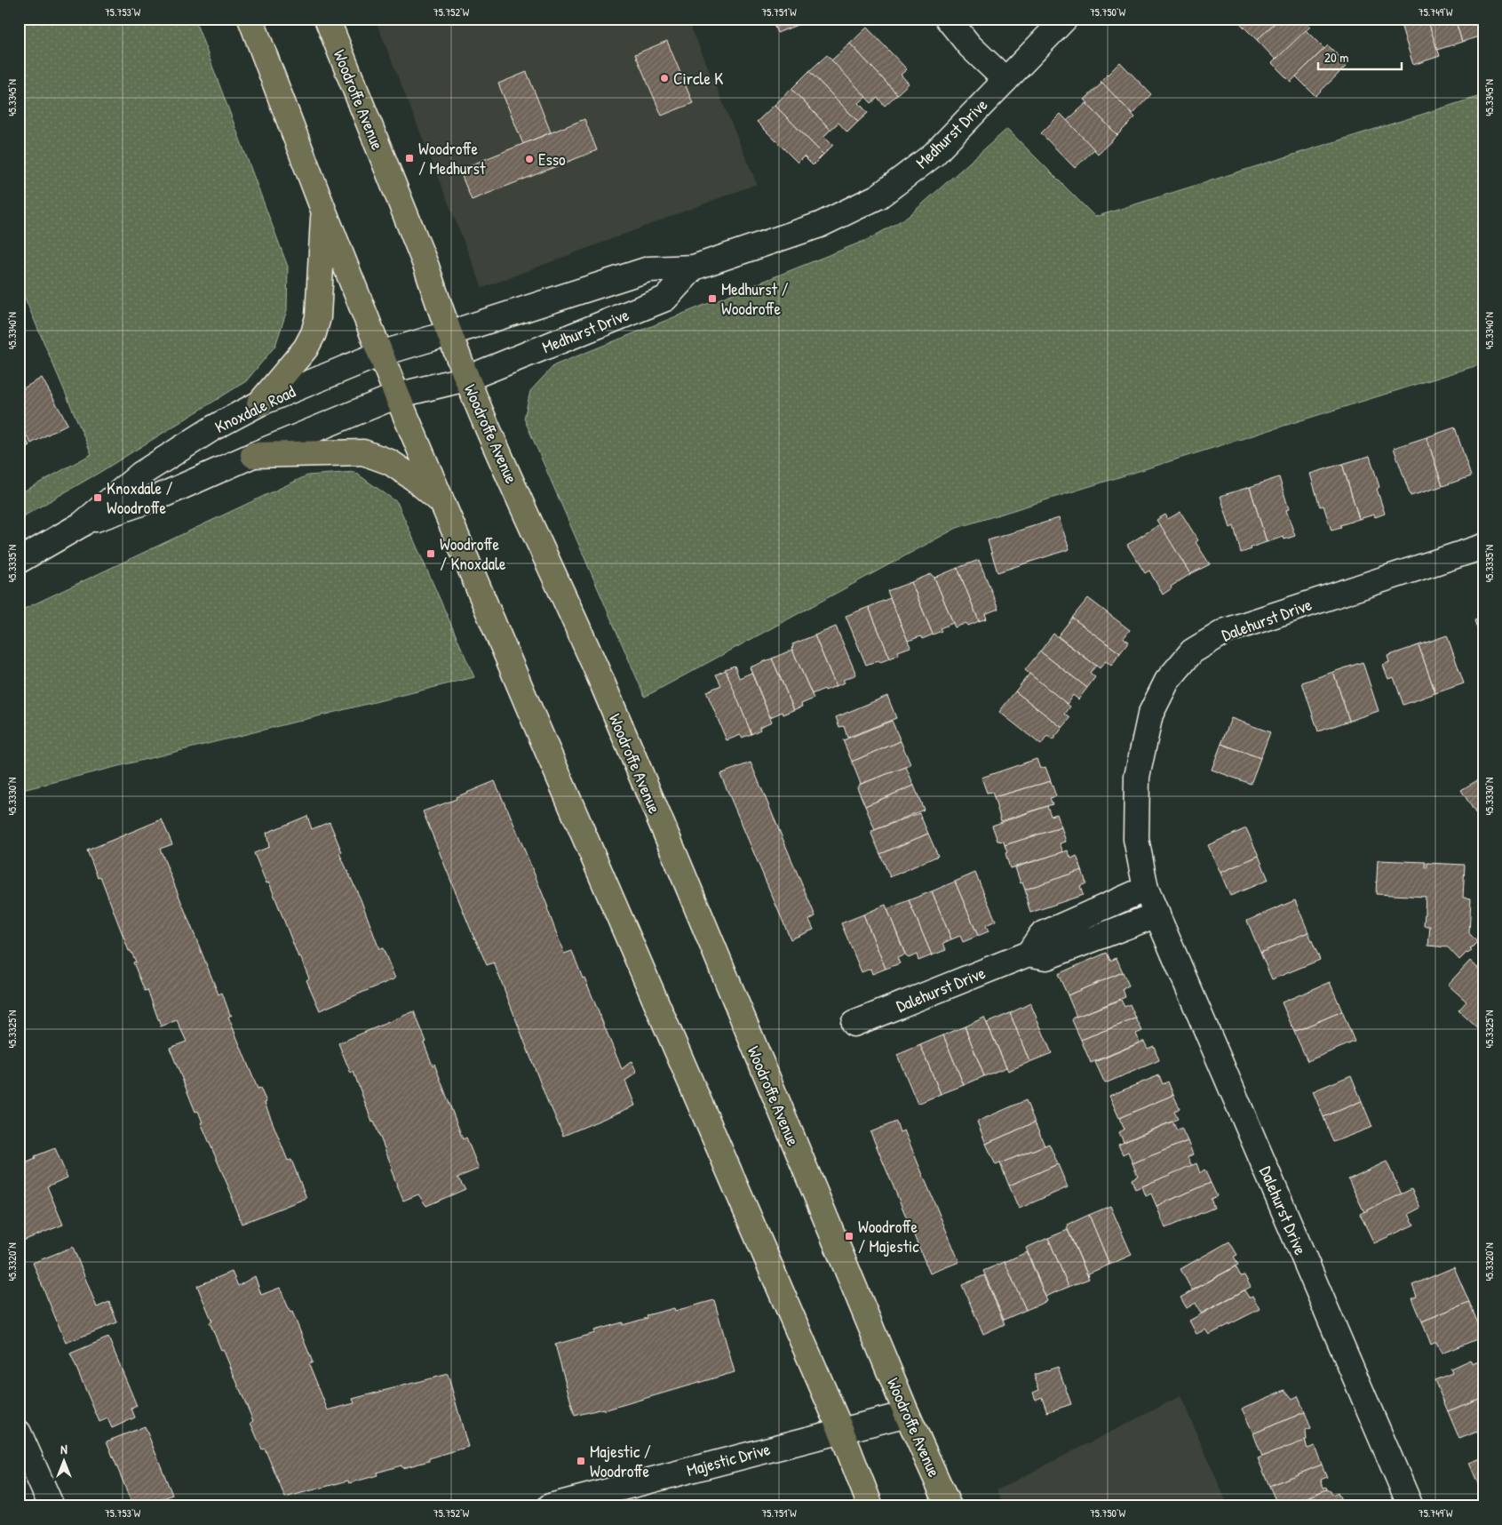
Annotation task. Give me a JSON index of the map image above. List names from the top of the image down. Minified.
{"streets":{"main road":["Woodroffe Avenue"],"street":["Medhurst Drive","Knoxdale Road","Dalehurst Drive","Majestic Drive"]},"crossings":[["Woodroffe Avenue","Medhurst Drive"],["Woodroffe Avenue","Knoxdale Road"],["Woodroffe Avenue","Majestic Drive"],["Medhurst Drive","Knoxdale Road"]],"places":{"other":["Circle K","Esso"],"transit":["Woodroffe / Medhurst","Medhurst / Woodroffe","Knoxdale / Woodroffe","Woodroffe / Knoxdale","Woodroffe / Majestic","Majestic / Woodroffe"]},"scale_bar":"20 m","north":"top","coordinates":["75.753°W","75.752°W","75.751°W","75.750°W","75.749°W","45.3345°N","45.3340°N","45.3335°N","45.3330°N","45.3325°N","45.3320°N"]}
